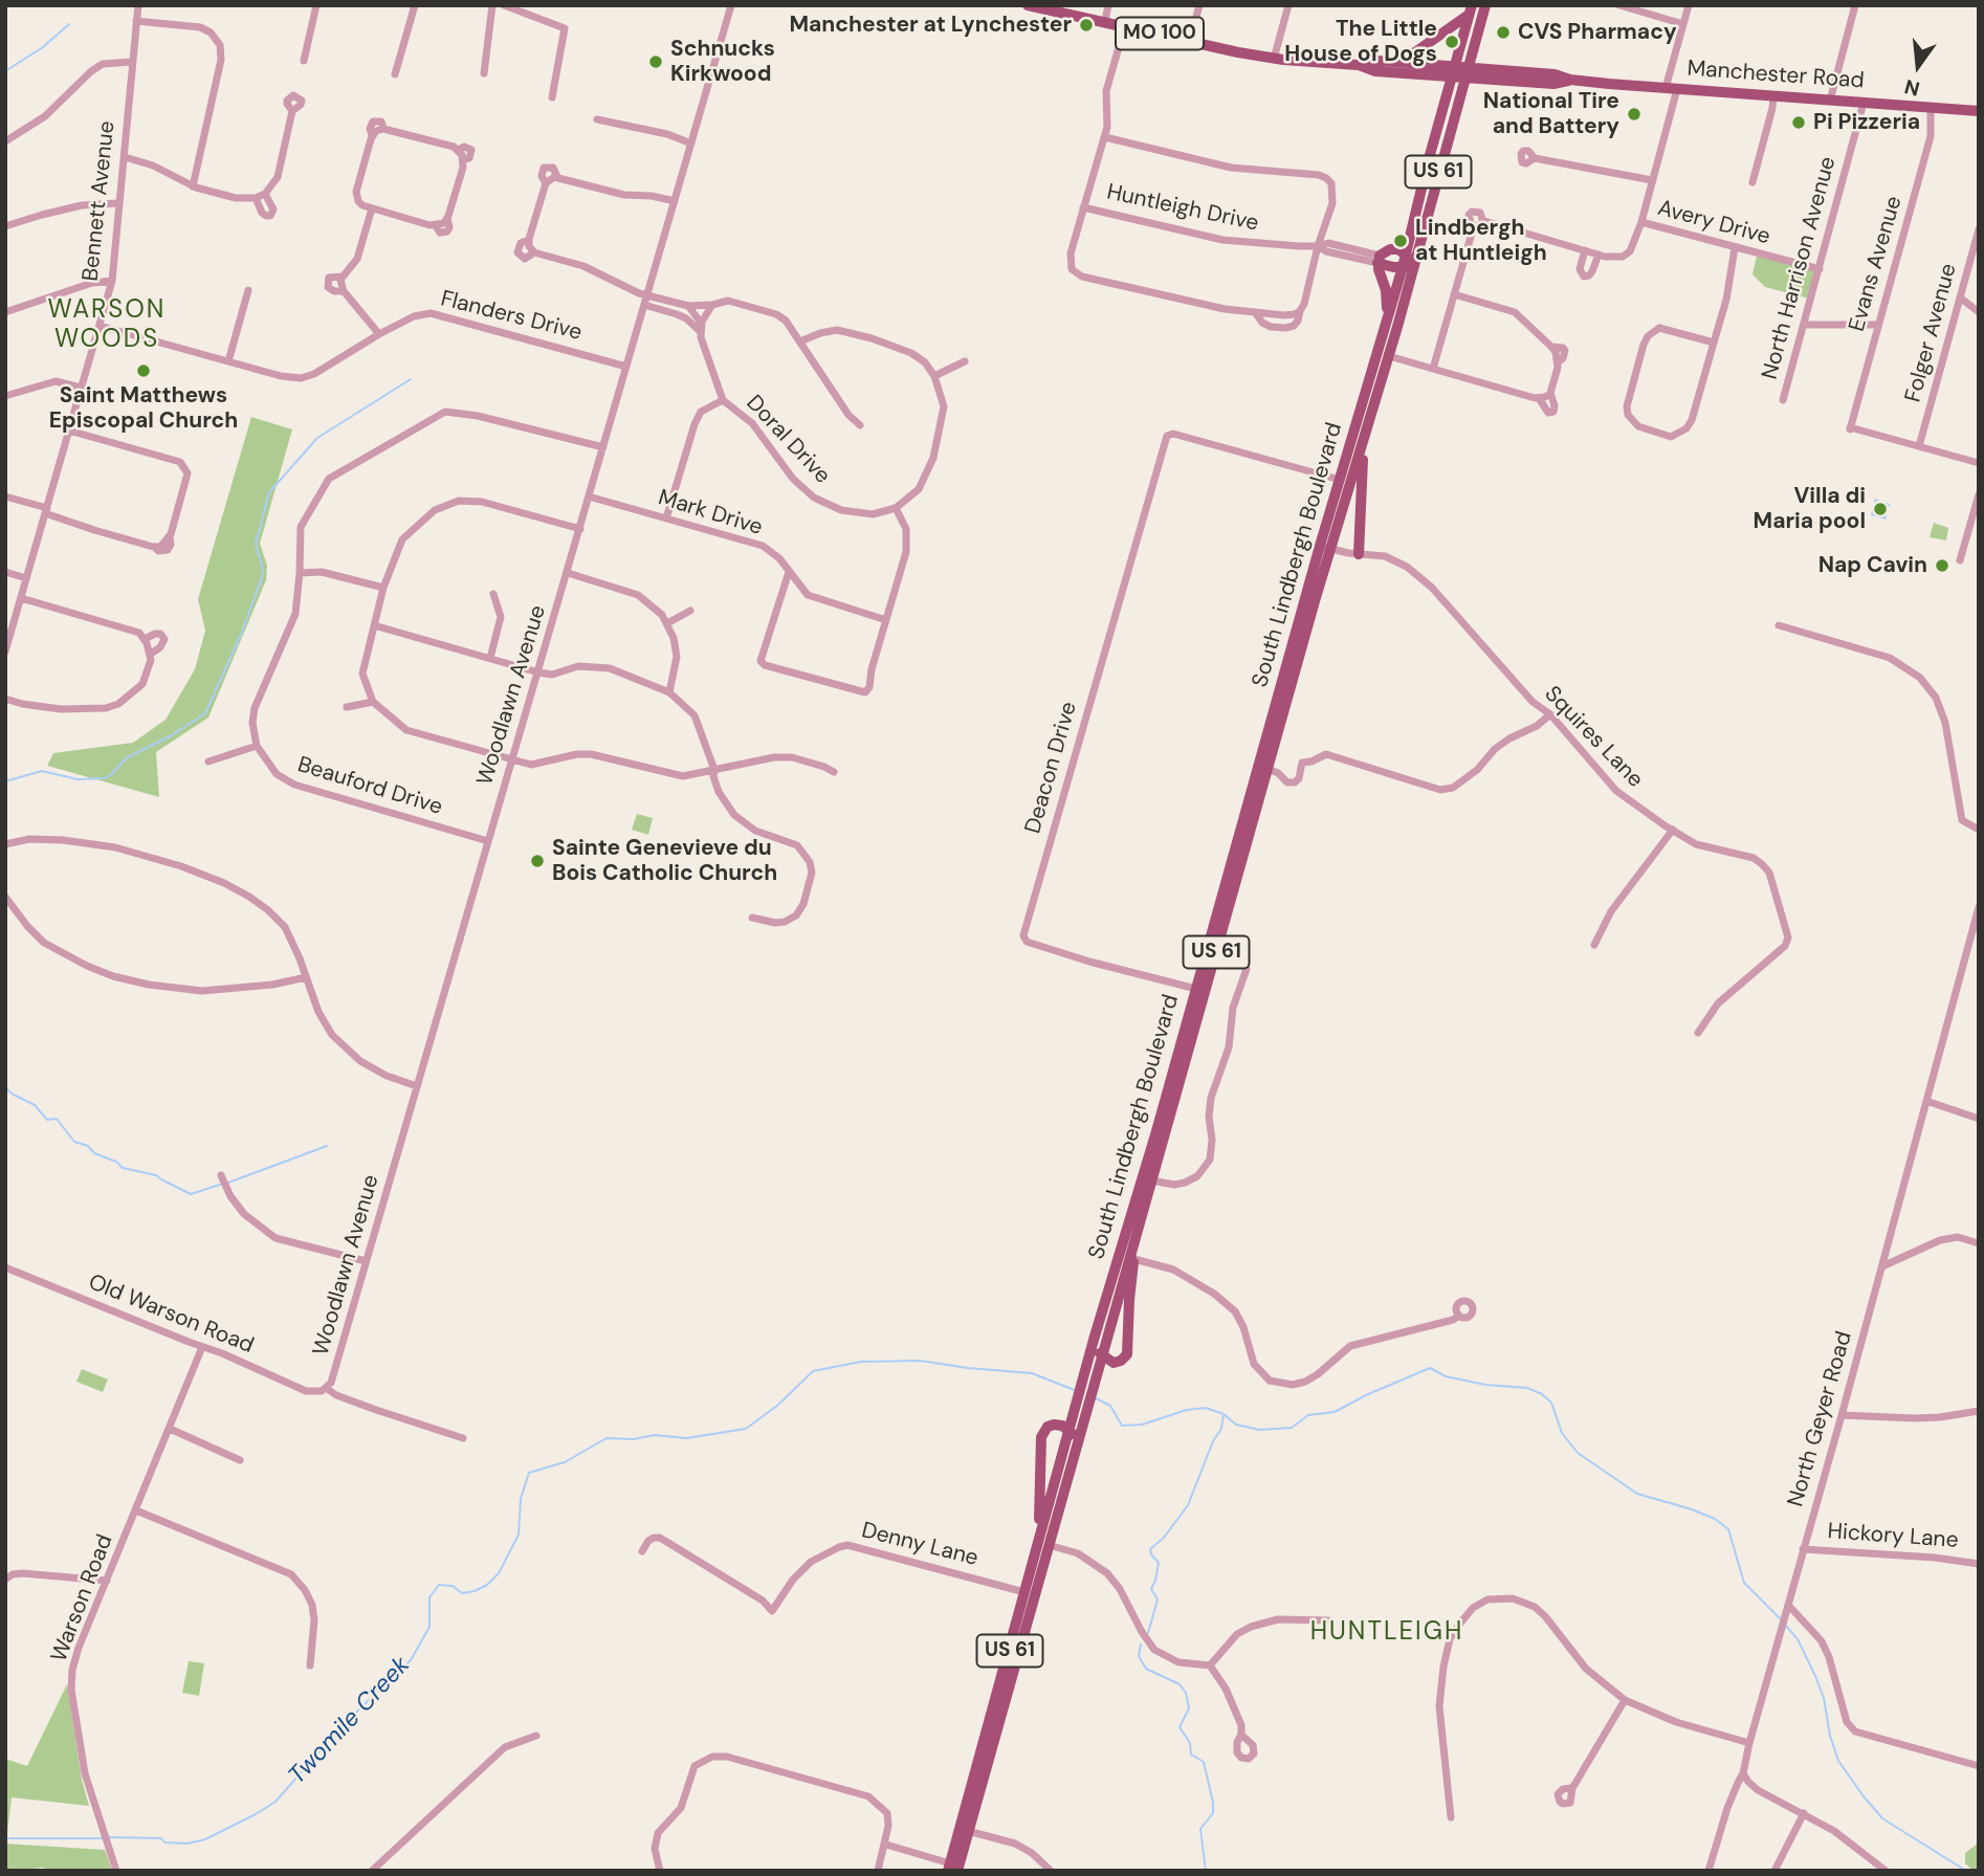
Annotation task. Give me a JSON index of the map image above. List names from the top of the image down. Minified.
{"streets":{"main road":["MO 100","Manchester Road","US 61","South Lindbergh Boulevard"],"street":["Bennett Avenue","Huntleigh Drive","Avery Drive","Evans Avenue","North Harrison Avenue","Flanders Drive","Folger Avenue","Doral Drive","Mark Drive","Woodlawn Avenue","Squires Lane","Deacon Drive","Beauford Drive","Old Warson Road","North Geyer Road","Hickory Lane","Denny Lane","Warson Road"]},"crossings":[["Manchester Road","US 61"],["Manchester Road","Evans Avenue"],["Manchester Road","North Harrison Avenue"],["US 61","South Lindbergh Boulevard"],["Bennett Avenue","Flanders Drive"],["Avery Drive","North Harrison Avenue"],["Evans Avenue","Folger Avenue"],["Flanders Drive","Woodlawn Avenue"],["Mark Drive","Woodlawn Avenue"],["South Lindbergh Boulevard","Squires Lane"],["South Lindbergh Boulevard","Deacon Drive"],["South Lindbergh Boulevard","Denny Lane"],["Woodlawn Avenue","Beauford Drive"],["Woodlawn Avenue","Old Warson Road"],["Old Warson Road","Warson Road"],["North Geyer Road","Hickory Lane"]],"districts":["WARSON WOODS","HUNTLEIGH"],"water":["Twomile Creek"],"places":["Manchester at Lynchester","CVS Pharmacy","The Little House of Dogs","Schnucks Kirkwood","National Tire and Battery","Pi Pizzeria","Lindbergh at Huntleigh","Saint Matthews Episcopal Church","Villa di Maria pool","Nap Cavin","Sainte Genevieve du Bois Catholic Church"],"north":"bottom"}
